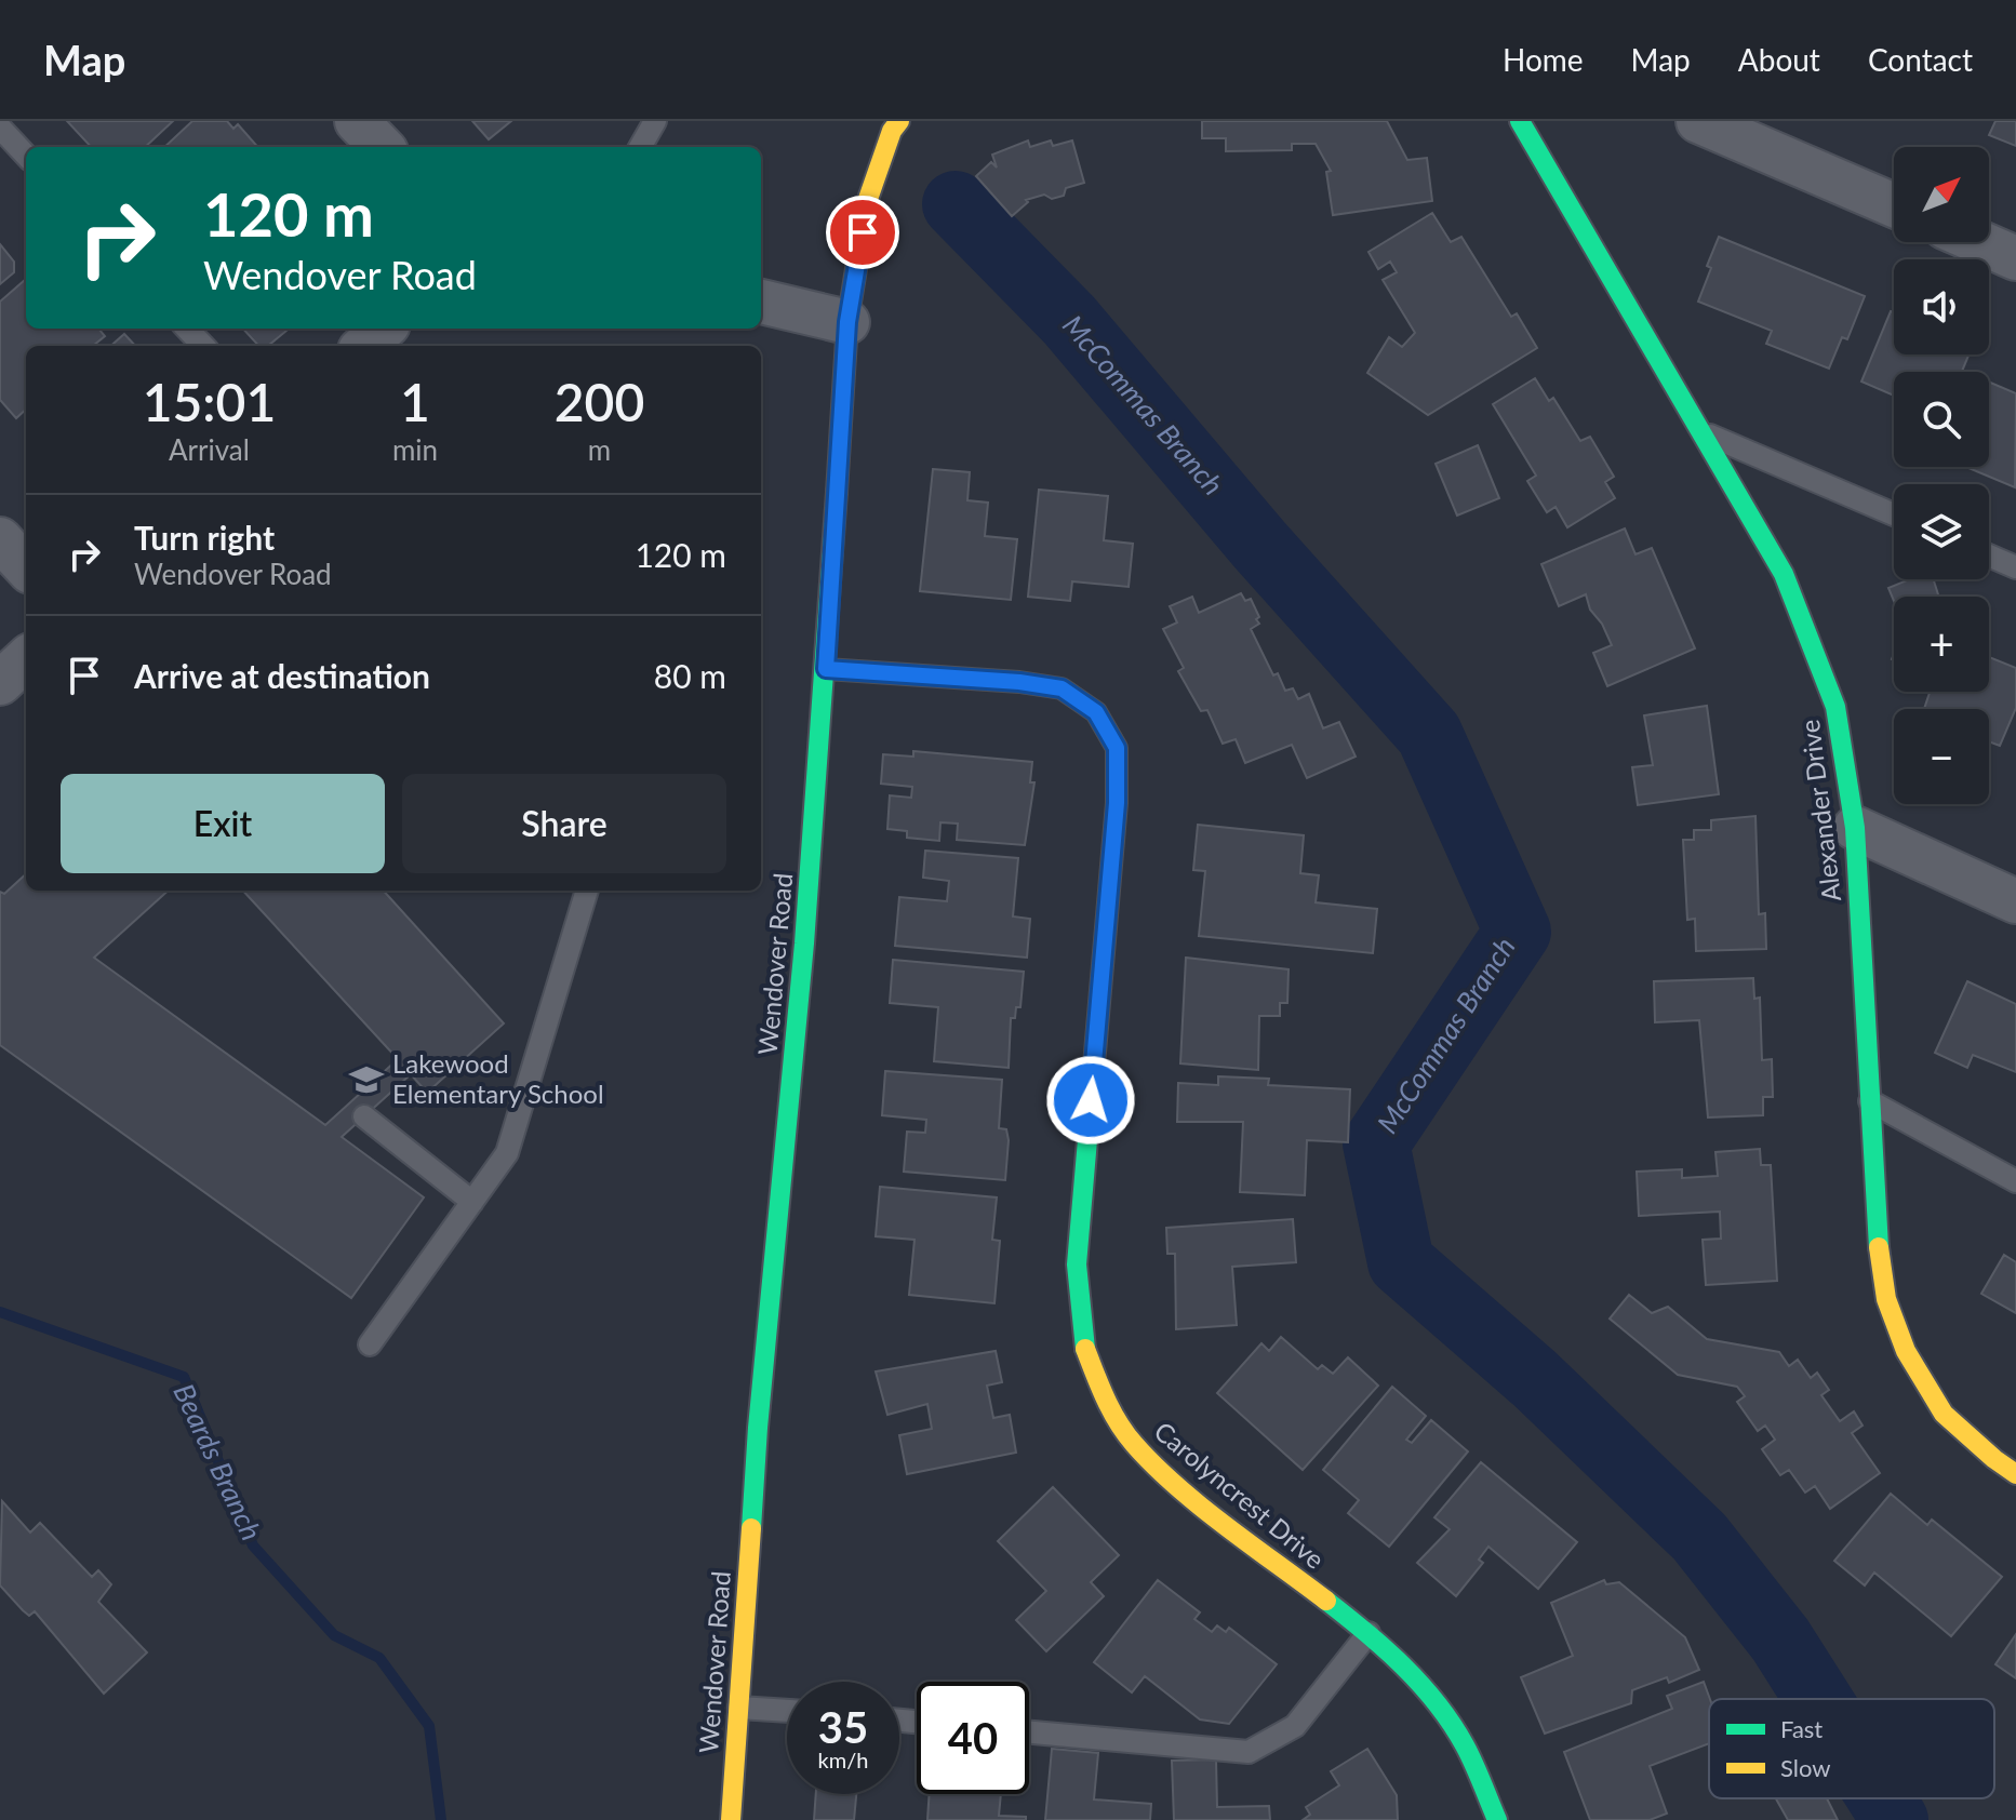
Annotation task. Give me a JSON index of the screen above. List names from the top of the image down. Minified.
{"streets":{"street":["Alexander Drive","Wendover Road","Carolyncrest Drive"]},"crossings":[["Wendover Road","Carolyncrest Drive"]],"water":["McCommas Branch","Beards Branch"],"places":{"school or university":["Lakewood Elementary School"]},"legend":["Fast","Slow"],"north":"top right","page":{"header":"Map","nav":["Home","Map","About","Contact"],"map_buttons":["+","−"],"turn":["120 m","Wendover Road"],"eta":["15:01","Arrival","1","min","200","m"],"list":[{"name":"Turn right","note":"Wendover Road","value":"120 m"},{"name":"Arrive at destination","value":"80 m"}],"buttons":["Exit","Share"],"speed":"35 km/h","limit":"40"}}
